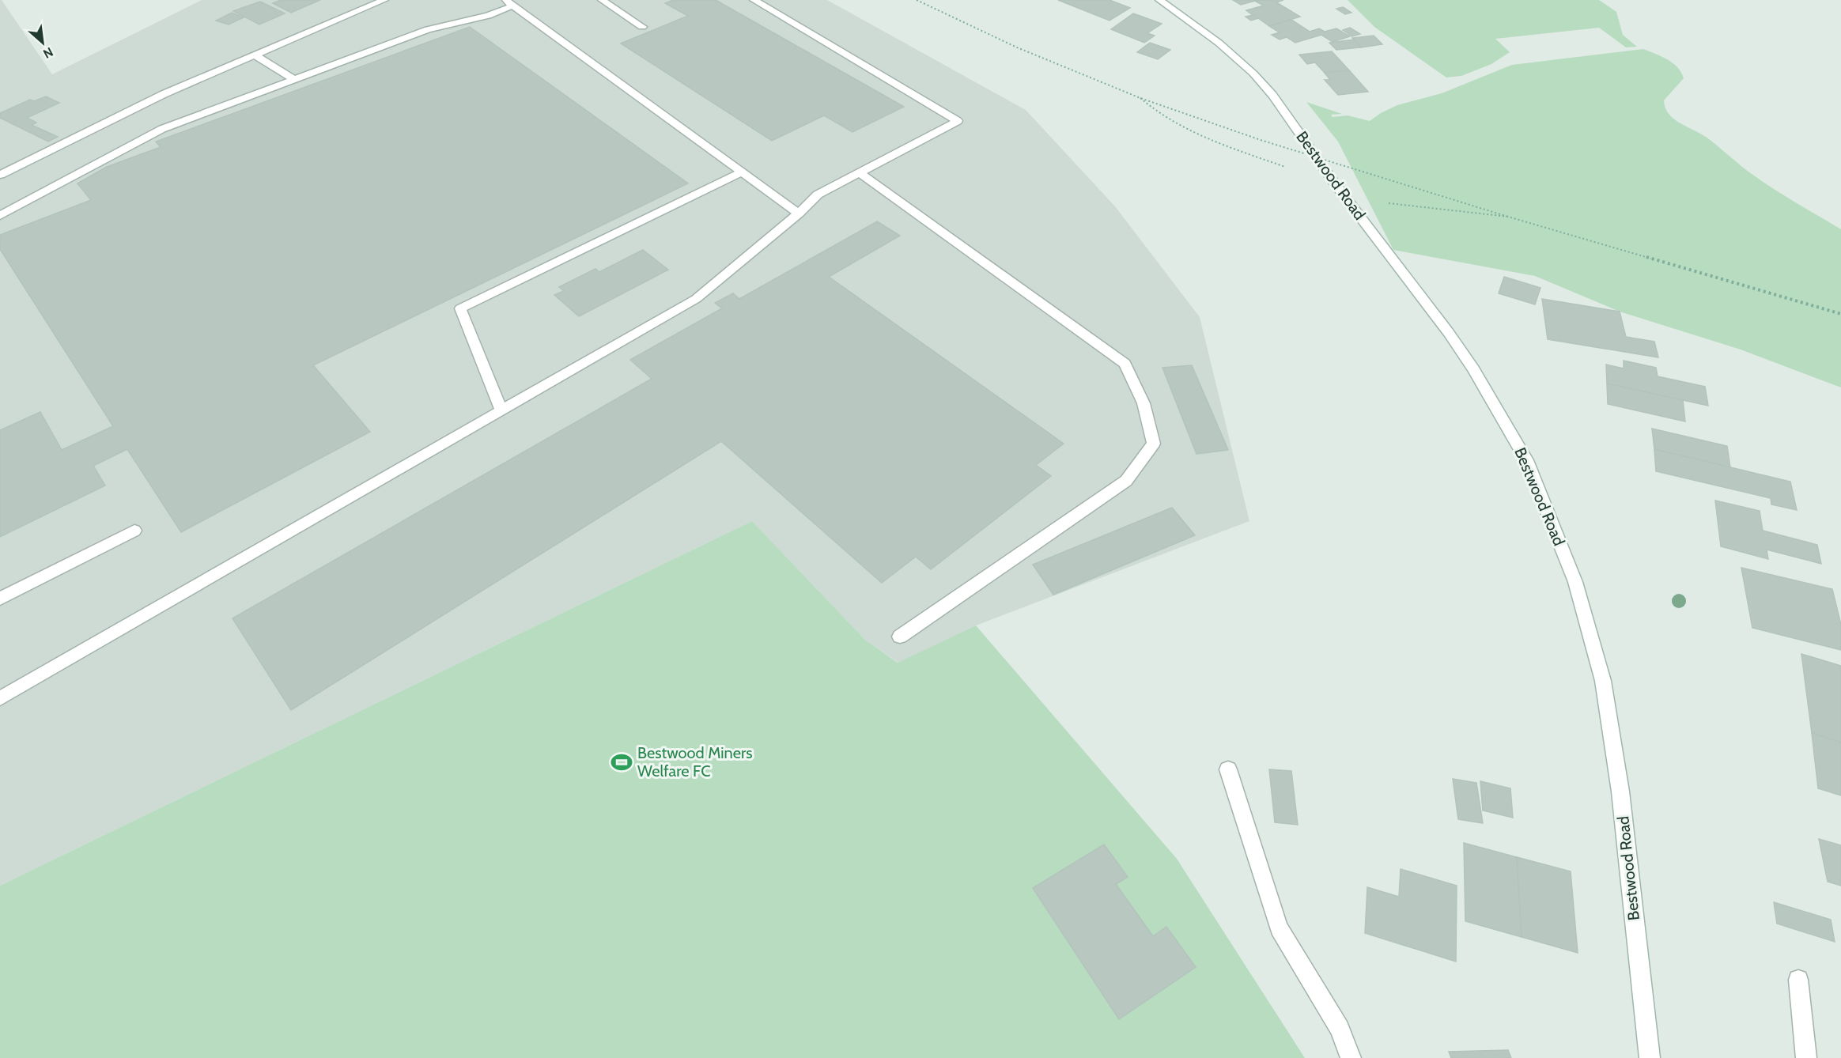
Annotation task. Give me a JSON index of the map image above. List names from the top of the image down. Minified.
{"streets":{"main road":["Bestwood Road"]},"places":{"sports":["Bestwood Miners Welfare FC"]},"north":"bottom right"}
